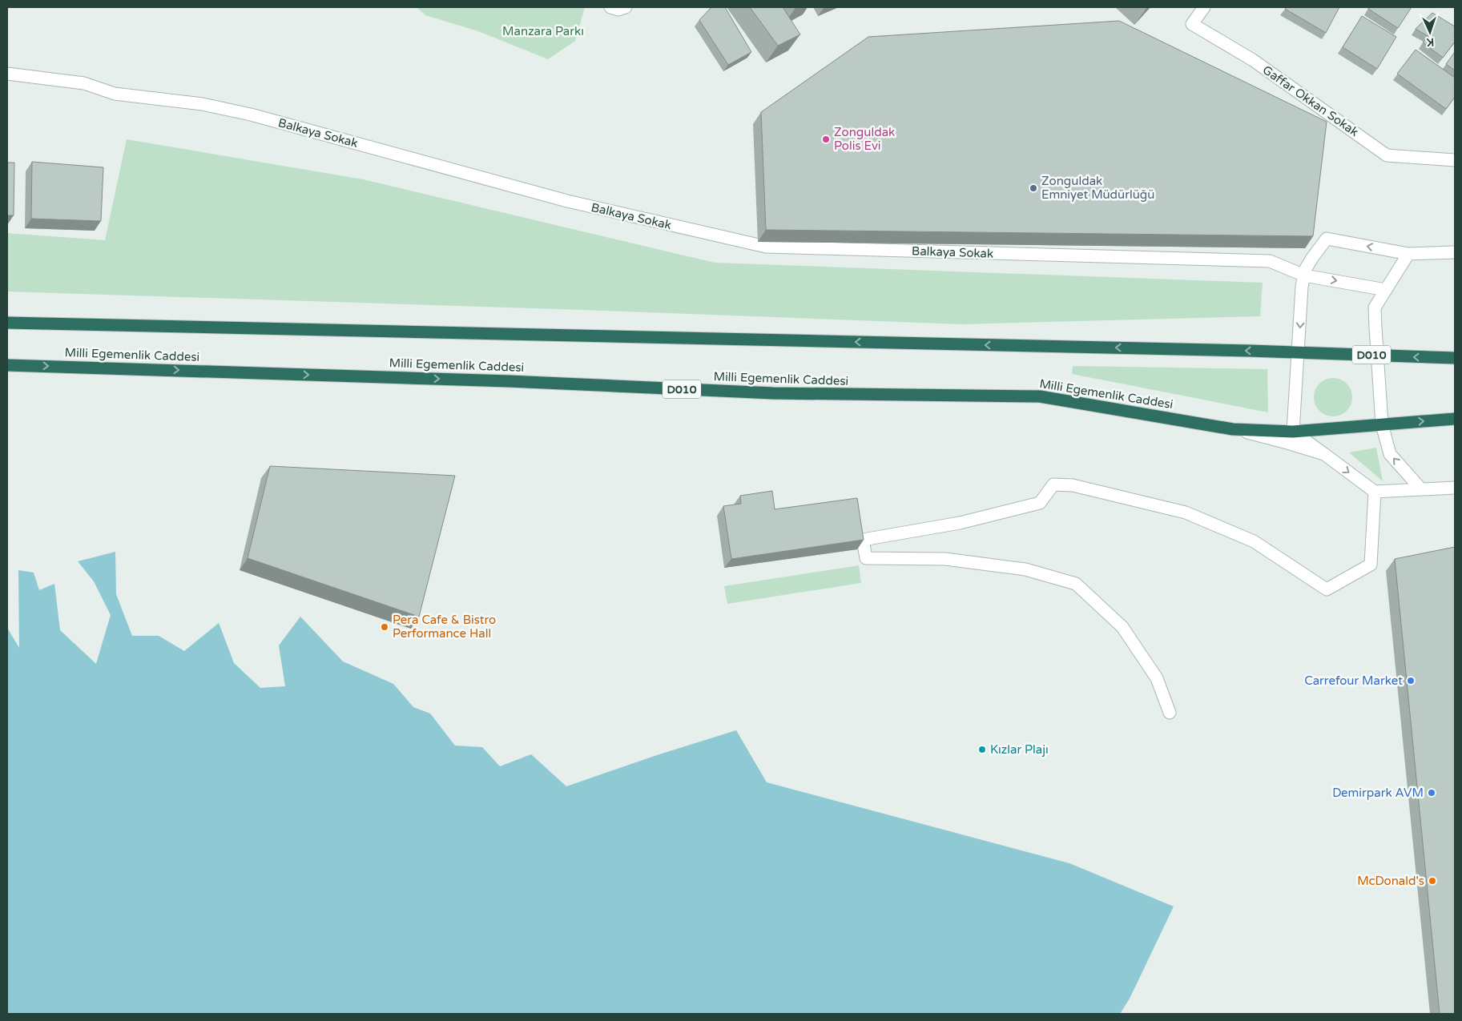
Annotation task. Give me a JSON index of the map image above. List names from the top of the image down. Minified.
{"streets":{"highway":["Milli Egemenlik Caddesi","D010"],"street":["Gaffar Okkan Sokak","Balkaya Sokak"]},"parks":["Manzara Parkı"],"places":["Zonguldak Polis Evi","Zonguldak Emniyet Müdürlüğü","Pera Cafe & Bistro Performance Hall","Carrefour Market","Kızlar Plajı","Demirpark AVM","McDonald's"],"north":"bottom"}
